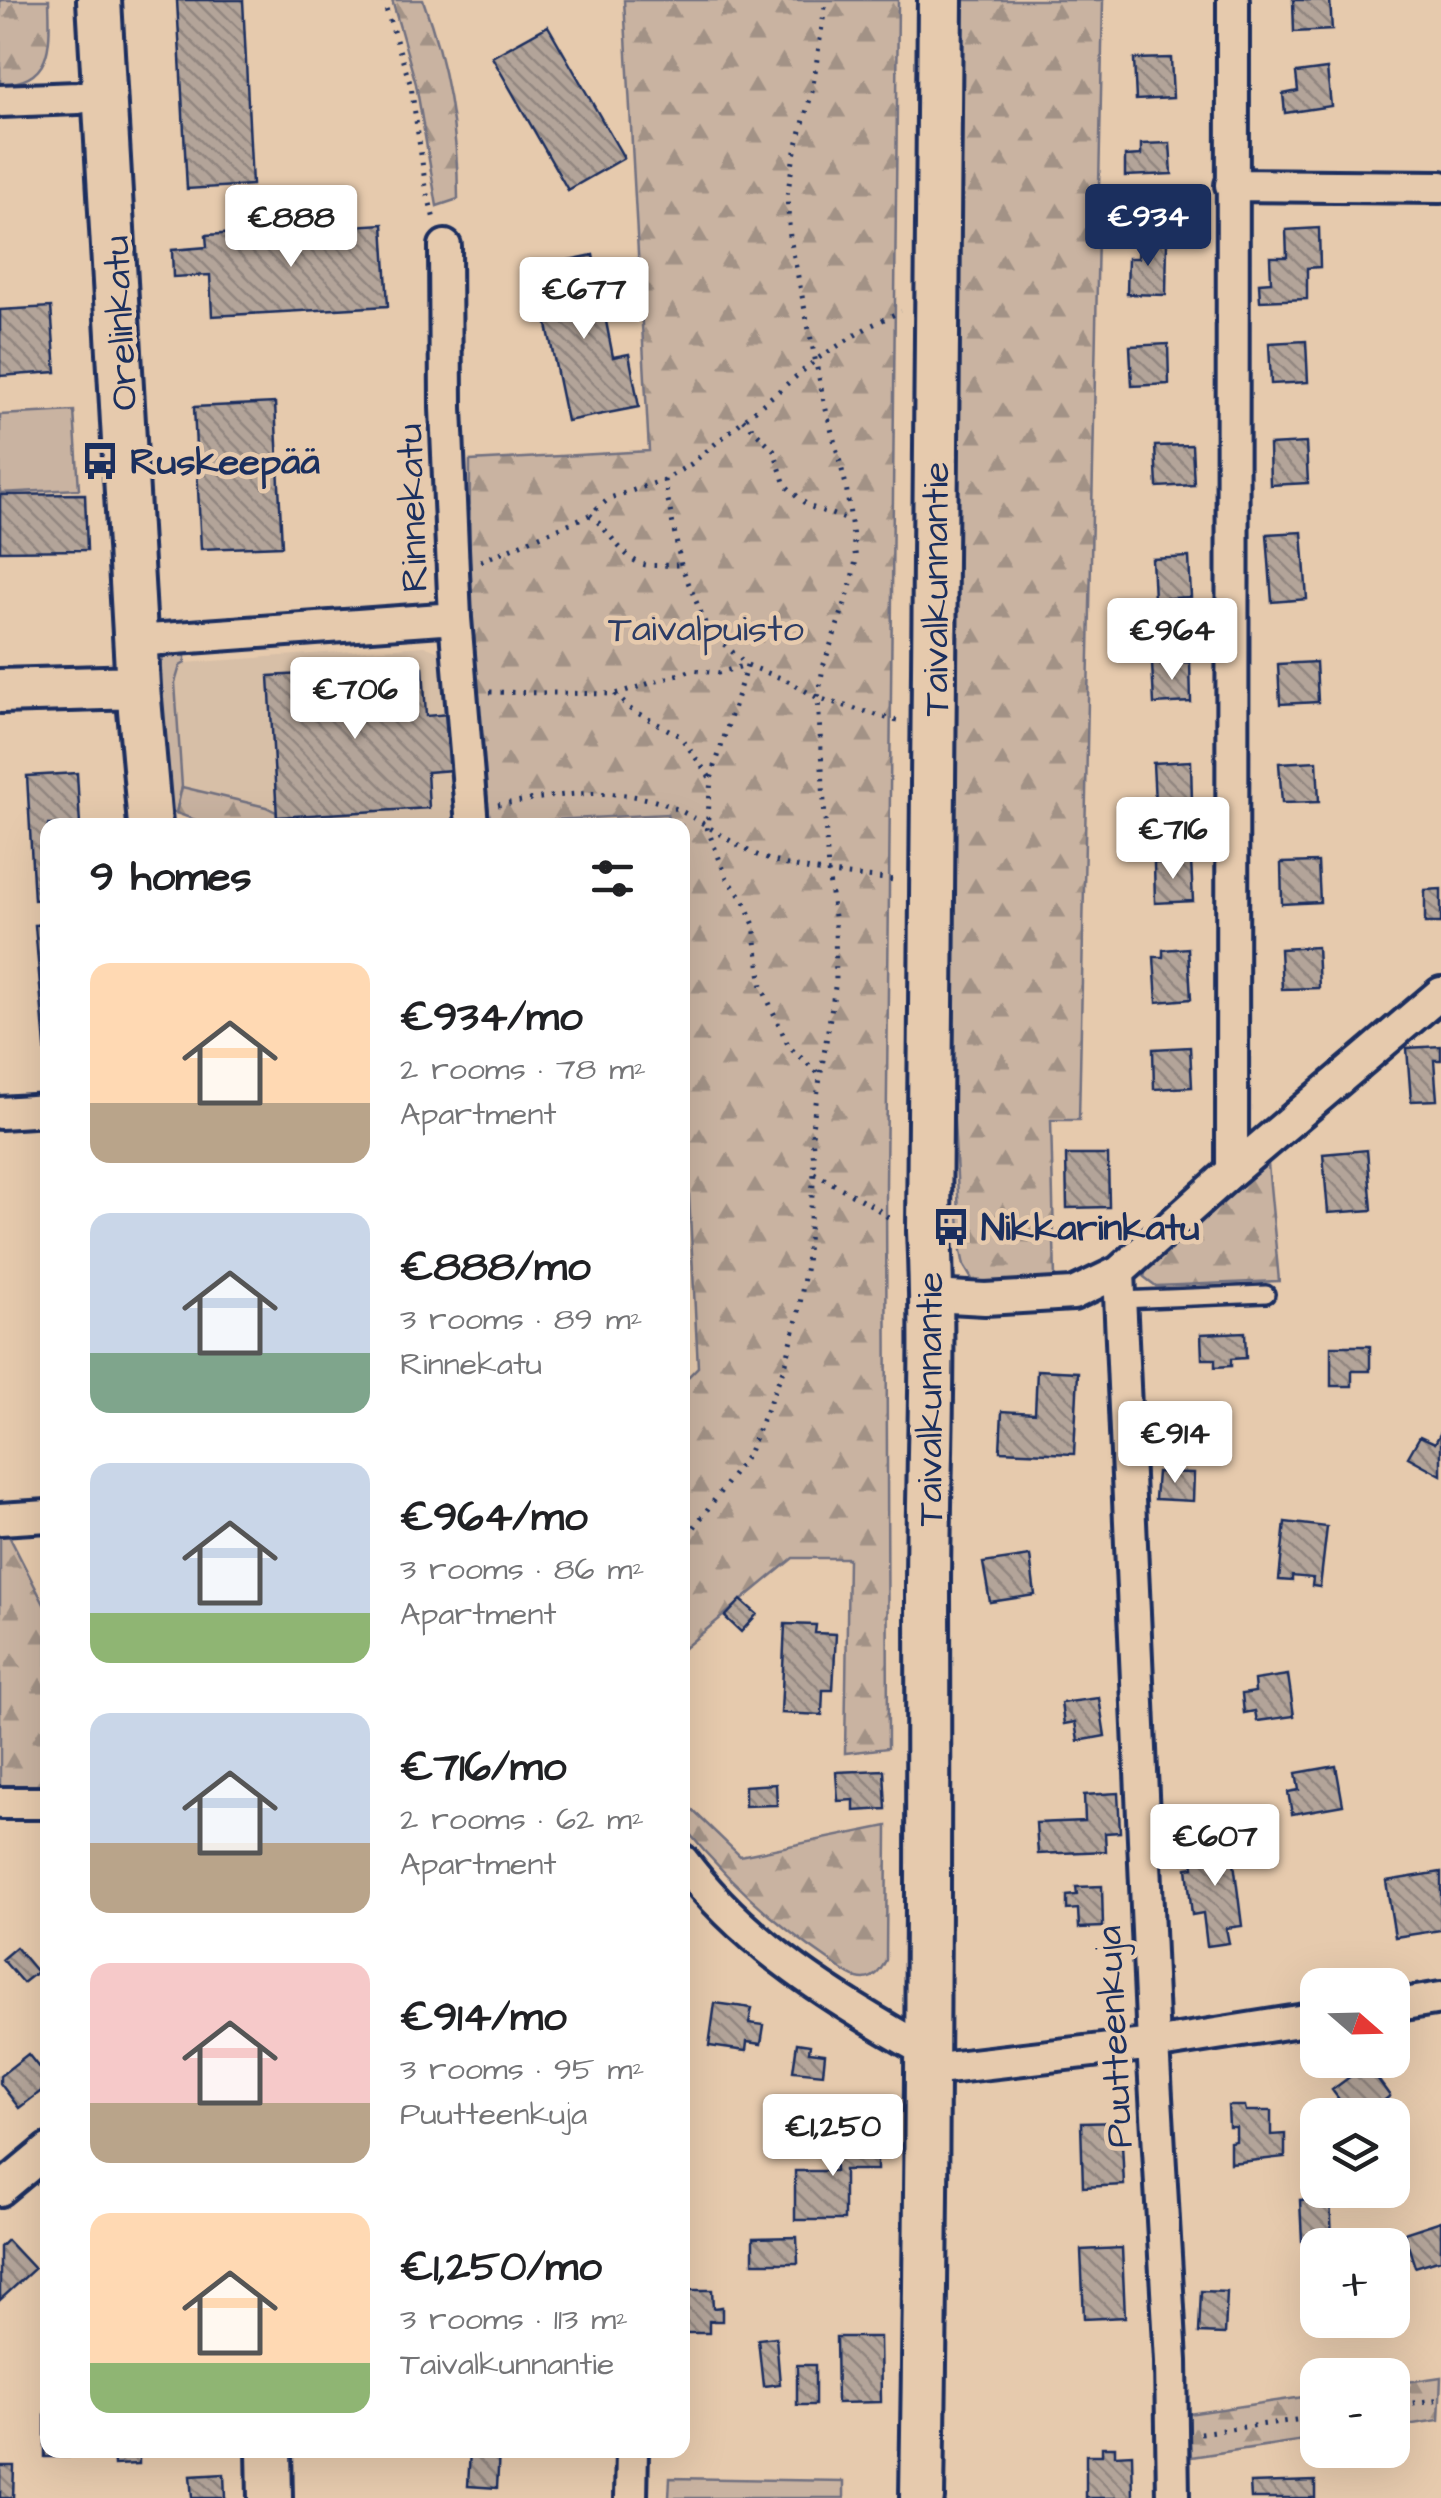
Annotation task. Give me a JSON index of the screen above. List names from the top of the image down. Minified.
{"streets":{"main road":["Orelinkatu","Taivalkunnantie"],"street":["Rinnekatu","Puutteenkuja"]},"parks":["Taivalpuisto"],"places":{"bus stop":["Ruskeepää","Nikkarinkatu"]},"north":"right","page":{"price":["€934","€888","€677","€964","€706","€716","€914","€607","€1,250"],"heading":"9 homes","list":[{"name":"€934/mo","note":"2 rooms · 78 m² · Apartment"},{"name":"€888/mo","note":"3 rooms · 89 m² · Rinnekatu"},{"name":"€964/mo","note":"3 rooms · 86 m² · Apartment"},{"name":"€716/mo","note":"2 rooms · 62 m² · Apartment"},{"name":"€914/mo","note":"3 rooms · 95 m² · Puutteenkuja"},{"name":"€1,250/mo","note":"3 rooms · 113 m² · Taivalkunnantie"}],"map_buttons":["+","−"]}}
